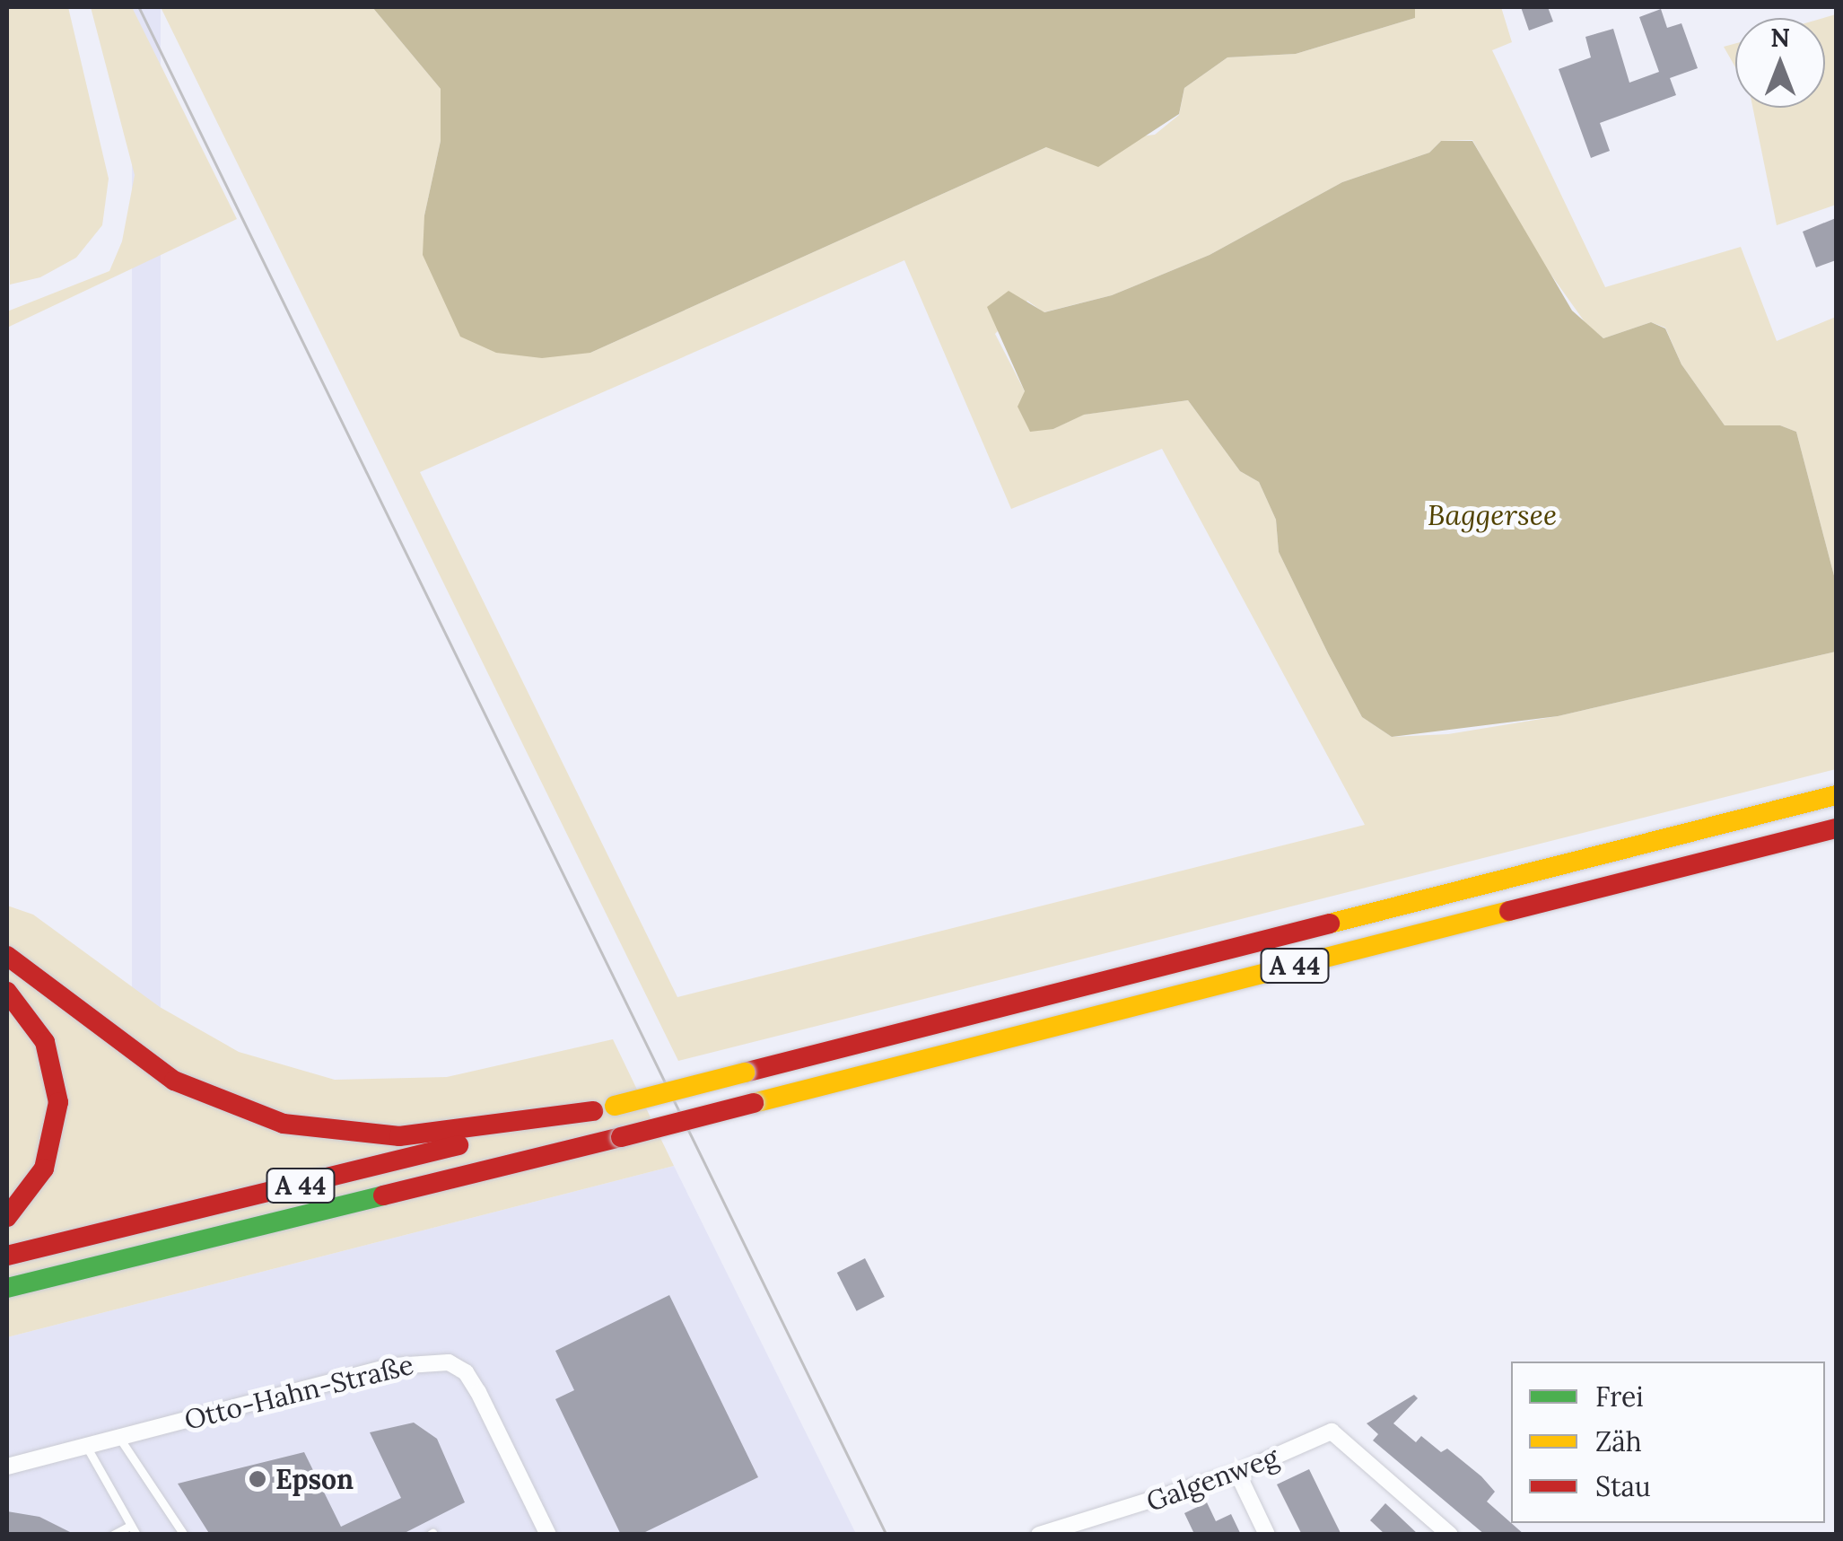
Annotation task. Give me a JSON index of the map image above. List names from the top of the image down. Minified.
{"streets":{"highway":["A 44"],"street":["Otto-Hahn-Straße","Galgenweg"]},"water":["Baggersee"],"places":["Epson"],"legend":["Frei","Zäh","Stau"],"north":"top"}
